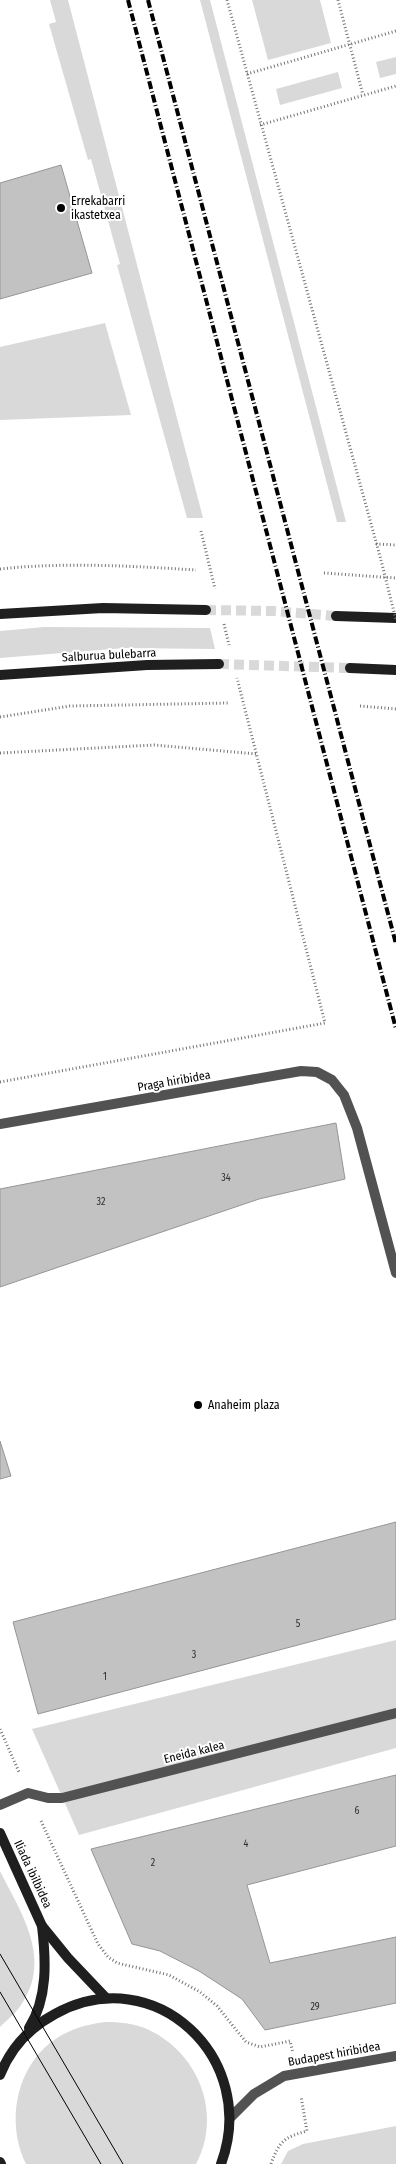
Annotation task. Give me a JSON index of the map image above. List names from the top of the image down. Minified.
{"streets":{"main road":["Salburua bulebarra","Iliada ibilbidea"],"street":["Praga hiribidea","Eneida kalea","Budapest hiribidea"]},"places":["Errekabarri ikastetxea","Anaheim plaza"],"house_numbers":["34","32","5","3","1","6","4","2","29"]}
